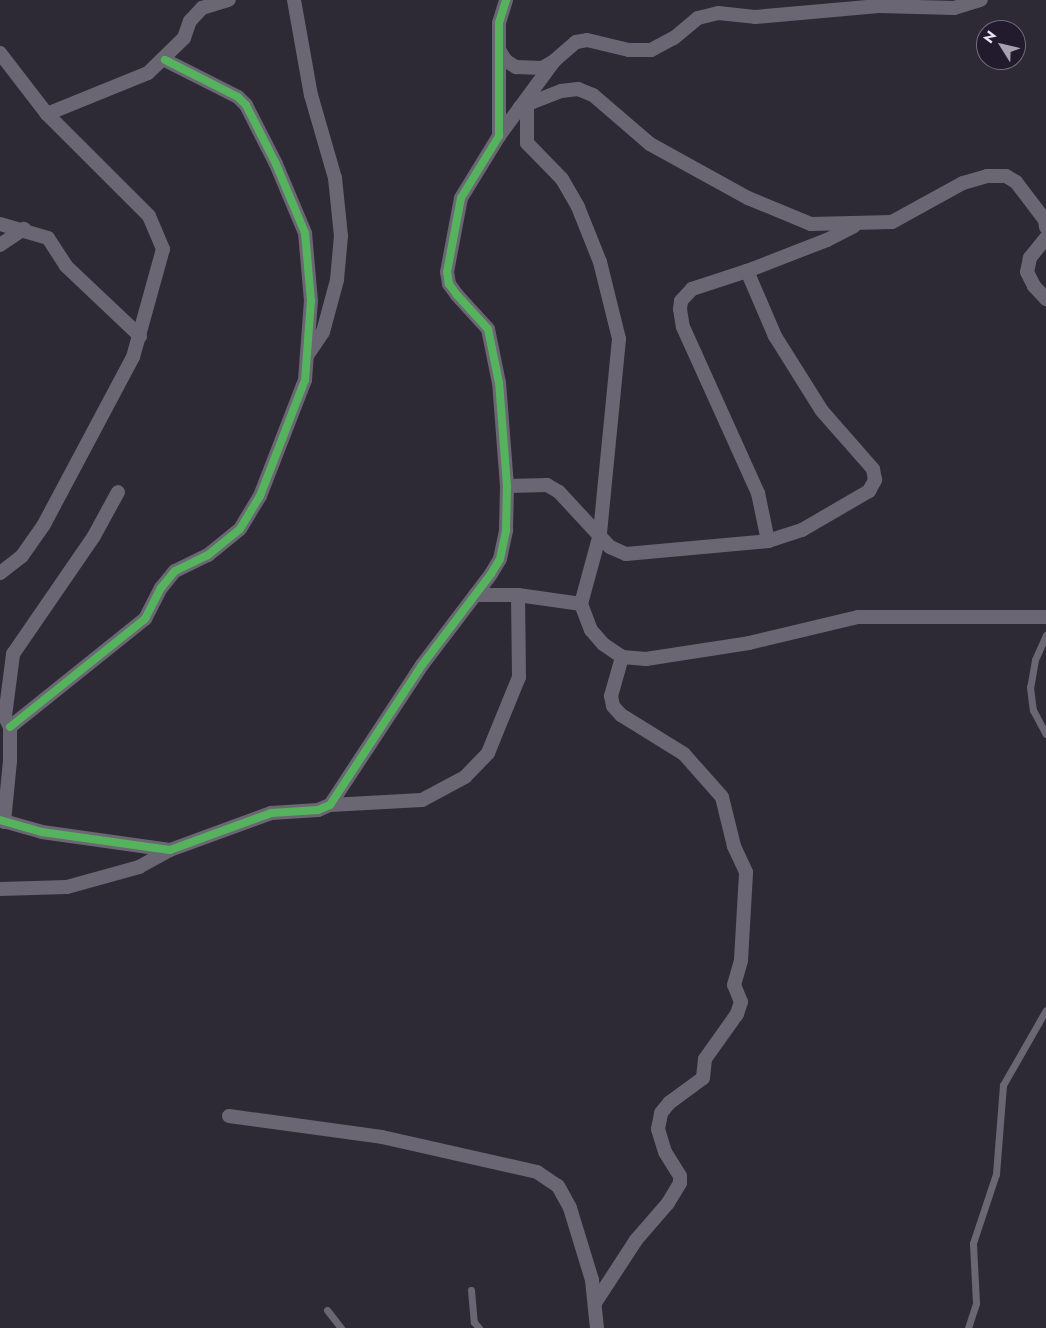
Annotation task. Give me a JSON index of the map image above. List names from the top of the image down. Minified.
{"north":"top left"}
